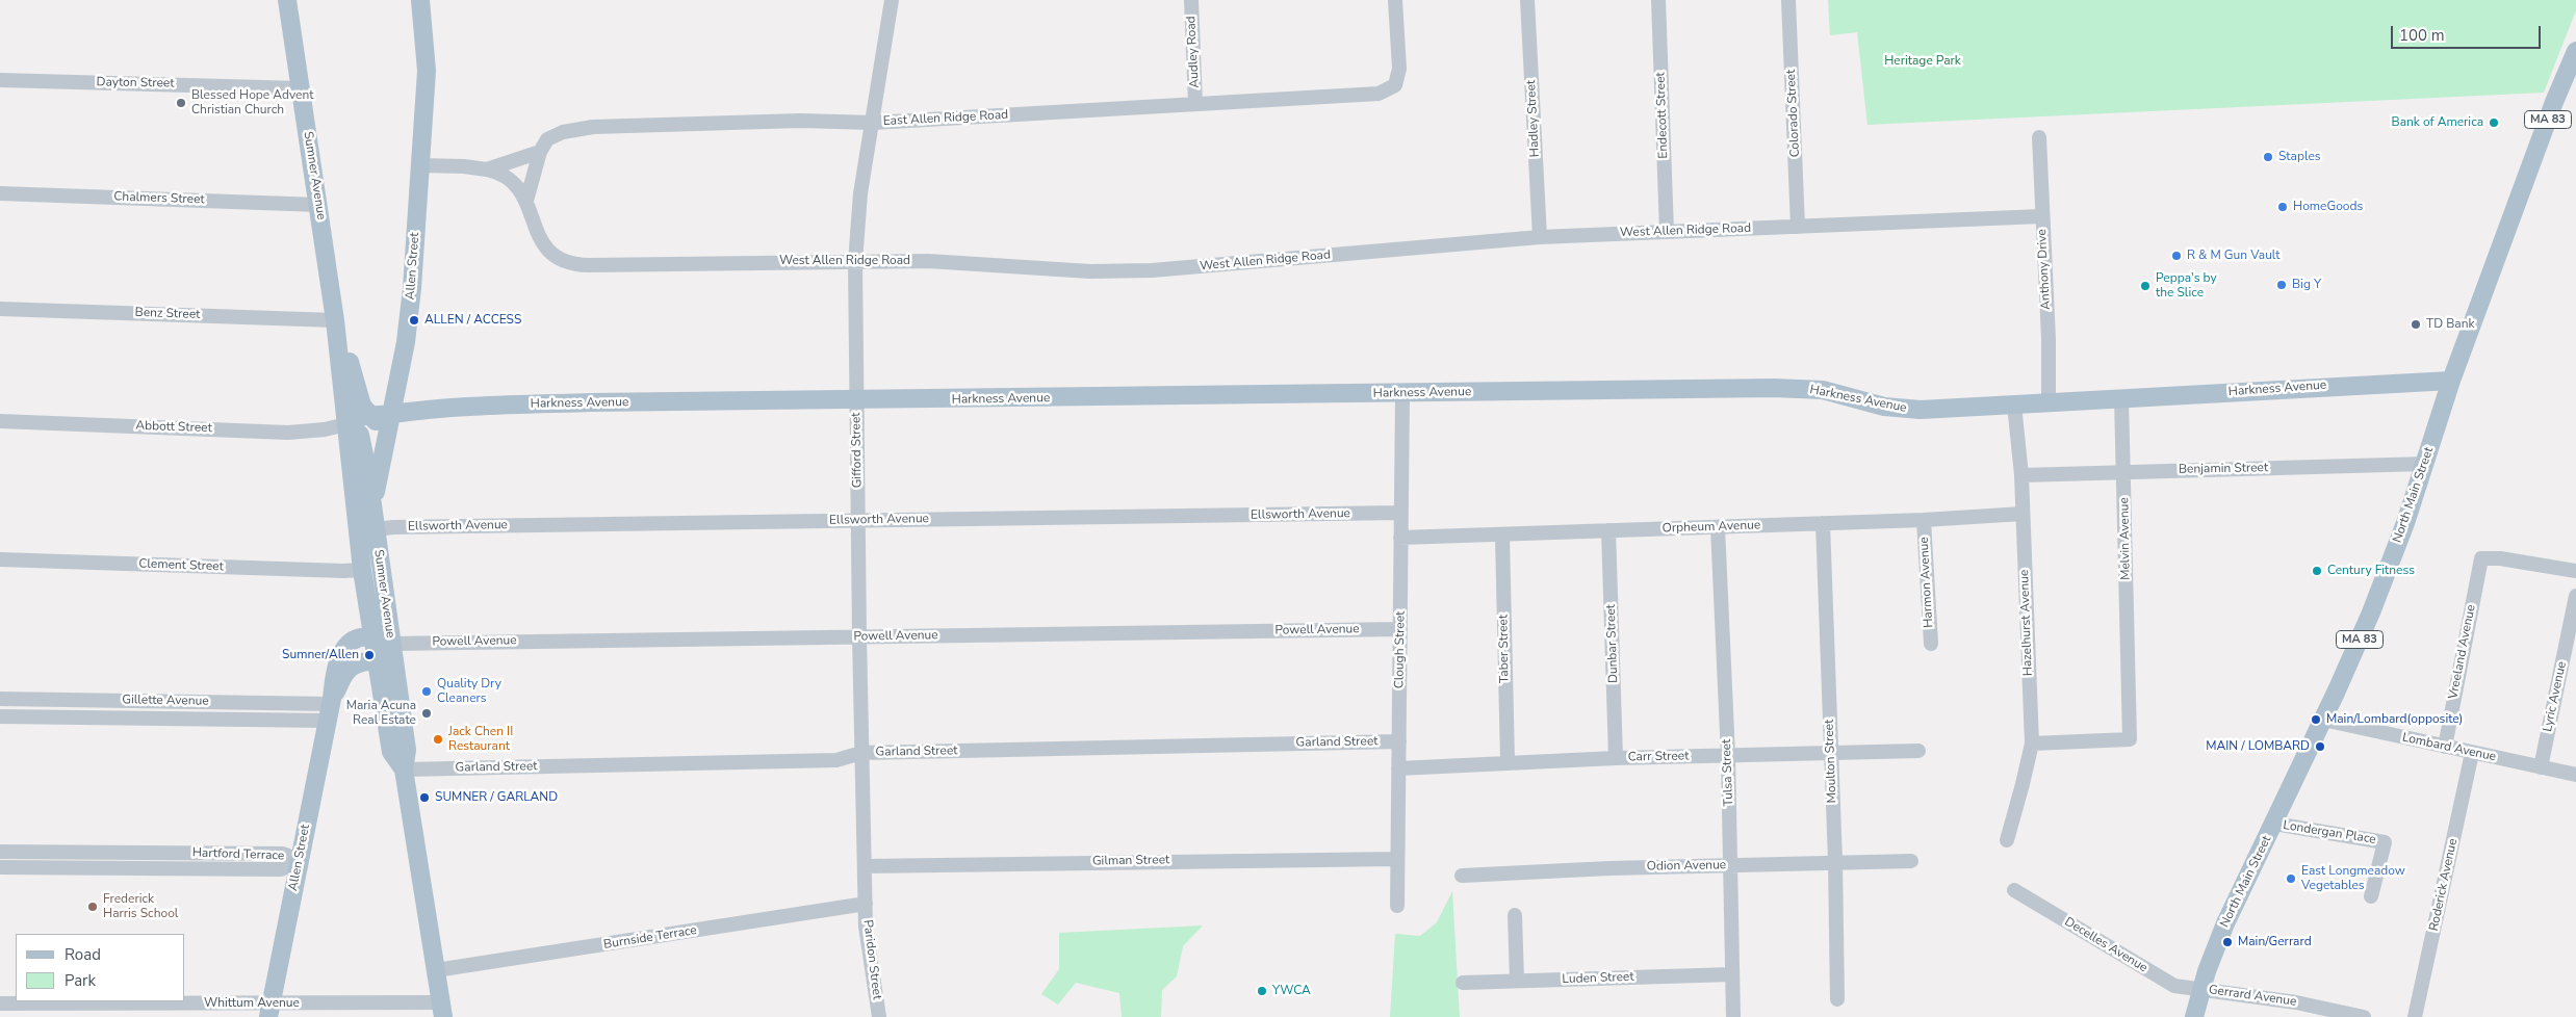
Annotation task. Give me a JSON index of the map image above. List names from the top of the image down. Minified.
{"streets":{"main road":["MA 83","Sumner Avenue","Allen Street","Harkness Avenue","North Main Street"],"street":["Audley Road","Dayton Street","Colorado Street","Endecott Street","East Allen Ridge Road","Hadley Street","Chalmers Street","West Allen Ridge Road","Anthony Drive","Benz Street","Abbott Street","Gifford Street","Benjamin Street","Ellsworth Avenue","Orpheum Avenue","Melvin Avenue","Clement Street","Harmon Avenue","Hazelhurst Avenue","Powell Avenue","Dunbar Street","Taber Street","Clough Street","Vreeland Avenue","Lyric Avenue","Gillette Avenue","Garland Street","Lombard Avenue","Carr Street","Moulton Street","Tulsa Street","Londergan Place","Hartford Terrace","Gilman Street","Odion Avenue","Roderick Avenue","Burnside Terrace","Decelles Avenue","Paridon Street","Luden Street","Gerrard Avenue","Whittum Avenue"]},"crossings":[["Audley Road","East Allen Ridge Road"],["Dayton Street","Sumner Avenue"],["Colorado Street","West Allen Ridge Road"],["Endecott Street","West Allen Ridge Road"],["East Allen Ridge Road","West Allen Ridge Road"],["East Allen Ridge Road","Allen Street"],["East Allen Ridge Road","Gifford Street"],["Hadley Street","West Allen Ridge Road"],["Sumner Avenue","Chalmers Street"],["Sumner Avenue","Allen Street"],["Sumner Avenue","Benz Street"],["Sumner Avenue","Harkness Avenue"],["Sumner Avenue","Abbott Street"],["Sumner Avenue","Ellsworth Avenue"],["Sumner Avenue","Clement Street"],["Sumner Avenue","Powell Avenue"],["Sumner Avenue","Garland Street"],["Sumner Avenue","Burnside Terrace"],["Sumner Avenue","Whittum Avenue"],["West Allen Ridge Road","Anthony Drive"],["West Allen Ridge Road","Gifford Street"],["Allen Street","Harkness Avenue"],["Allen Street","Ellsworth Avenue"],["Allen Street","Powell Avenue"],["Allen Street","Gillette Avenue"],["Allen Street","Hartford Terrace"],["Allen Street","Whittum Avenue"],["Anthony Drive","Harkness Avenue"],["Harkness Avenue","Abbott Street"],["Harkness Avenue","Gifford Street"],["Harkness Avenue","North Main Street"],["Harkness Avenue","Melvin Avenue"],["Harkness Avenue","Hazelhurst Avenue"],["Harkness Avenue","Clough Street"],["Gifford Street","Ellsworth Avenue"],["Gifford Street","Powell Avenue"],["Gifford Street","Garland Street"],["Gifford Street","Gilman Street"],["Gifford Street","Burnside Terrace"],["Gifford Street","Paridon Street"],["Benjamin Street","North Main Street"],["Benjamin Street","Melvin Avenue"],["Benjamin Street","Hazelhurst Avenue"],["North Main Street","Lombard Avenue"],["North Main Street","Londergan Place"],["North Main Street","Decelles Avenue"],["North Main Street","Gerrard Avenue"],["Ellsworth Avenue","Clough Street"],["Orpheum Avenue","Harmon Avenue"],["Orpheum Avenue","Hazelhurst Avenue"],["Orpheum Avenue","Dunbar Street"],["Orpheum Avenue","Taber Street"],["Orpheum Avenue","Clough Street"],["Orpheum Avenue","Moulton Street"],["Orpheum Avenue","Tulsa Street"],["Melvin Avenue","Hazelhurst Avenue"],["Powell Avenue","Clough Street"],["Dunbar Street","Carr Street"],["Taber Street","Carr Street"],["Clough Street","Garland Street"],["Clough Street","Carr Street"],["Clough Street","Gilman Street"],["Vreeland Avenue","Lombard Avenue"],["Lyric Avenue","Lombard Avenue"],["Lombard Avenue","Roderick Avenue"],["Carr Street","Moulton Street"],["Carr Street","Tulsa Street"],["Moulton Street","Odion Avenue"],["Tulsa Street","Odion Avenue"],["Tulsa Street","Luden Street"],["Burnside Terrace","Paridon Street"],["Decelles Avenue","Gerrard Avenue"]],"parks":["Heritage Park"],"places":["Blessed Hope Advent Christian Church","Bank of America","Staples","HomeGoods","R & M Gun Vault","Big Y","Peppa's by the Slice","ALLEN / ACCESS","TD Bank","Century Fitness","Sumner/Allen","Quality Dry Cleaners","Maria Acuna Real Estate","Main/Lombard(opposite)","Jack Chen II Restaurant","MAIN / LOMBARD","SUMNER / GARLAND","East Longmeadow Vegetables","Frederick Harris School","Main/Gerrard","YWCA"],"legend":["Road","Park"],"scale_bar":"100 m"}
